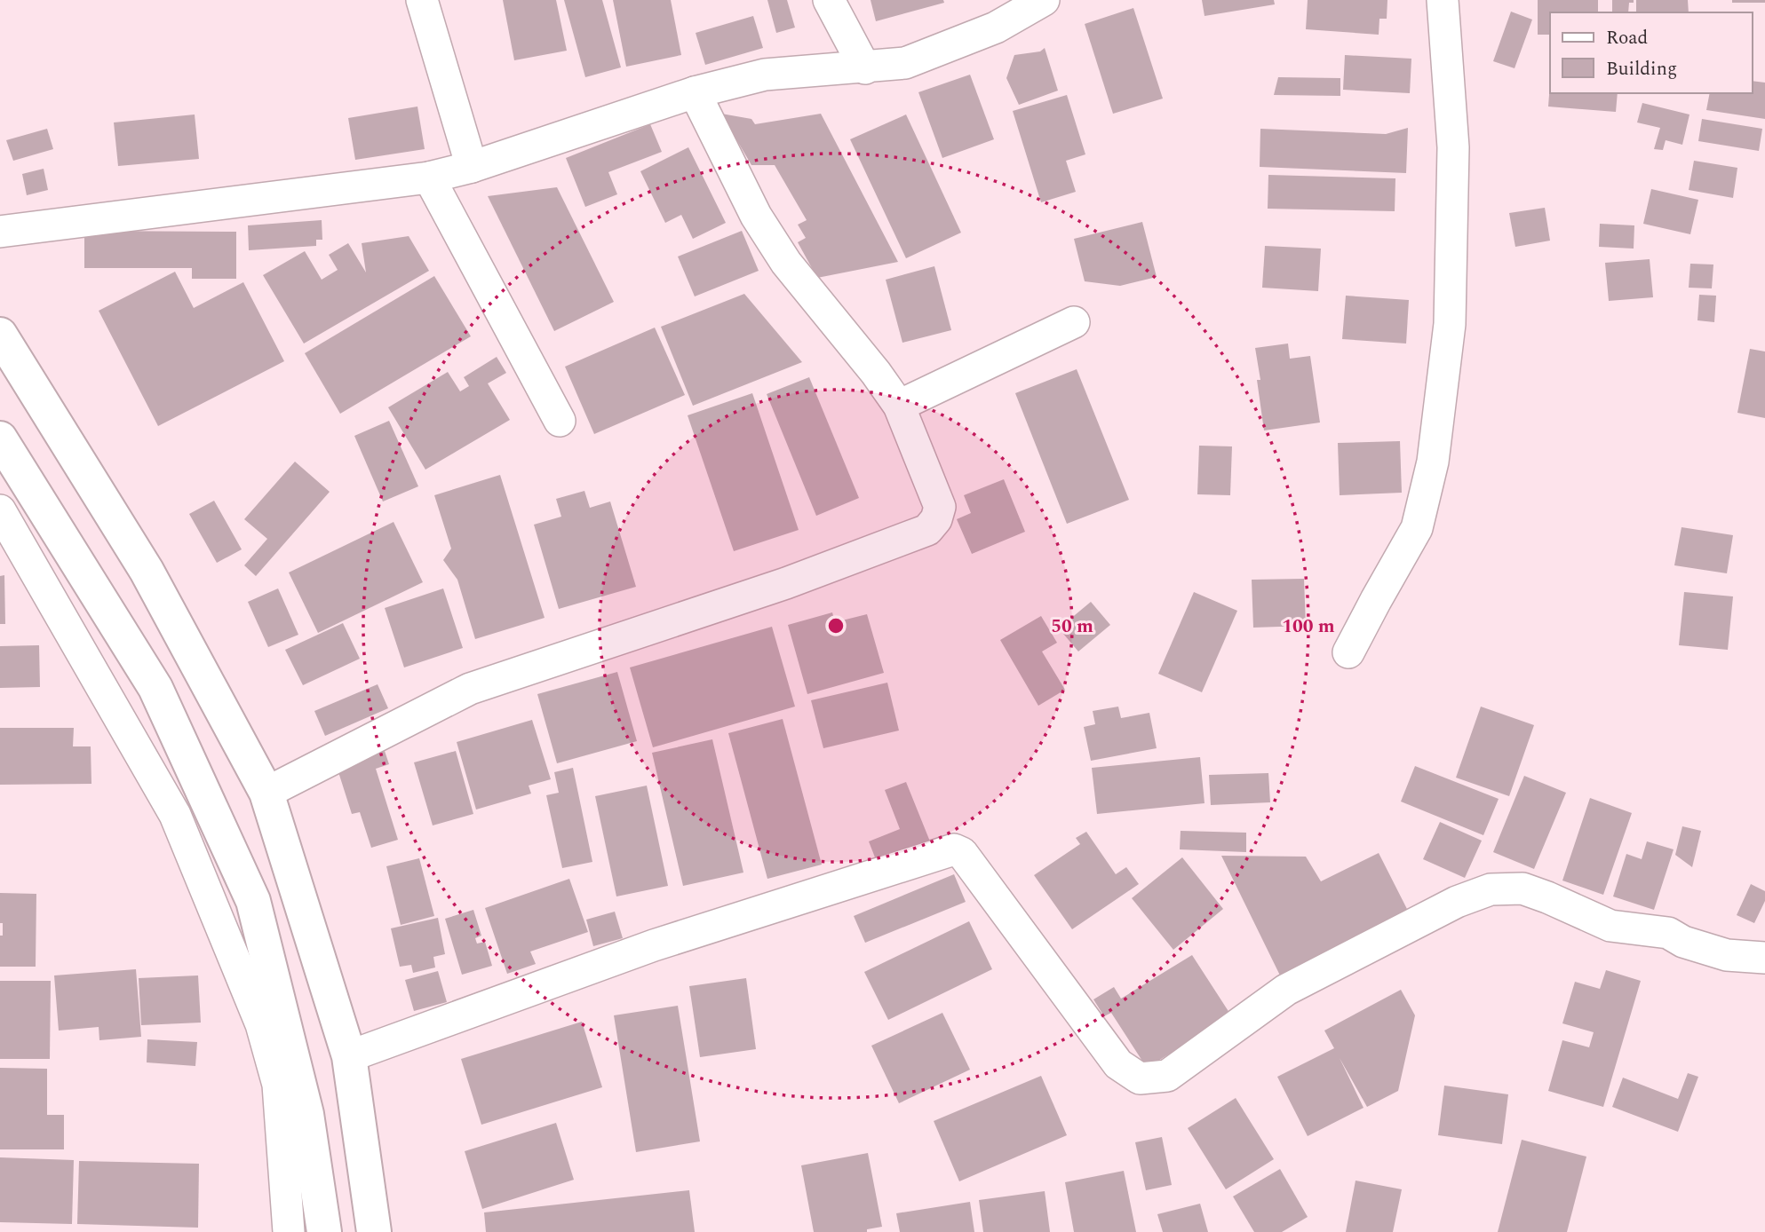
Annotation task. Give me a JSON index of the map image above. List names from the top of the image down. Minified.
{"legend":["Road","Building"],"rings":["50 m","100 m"]}
